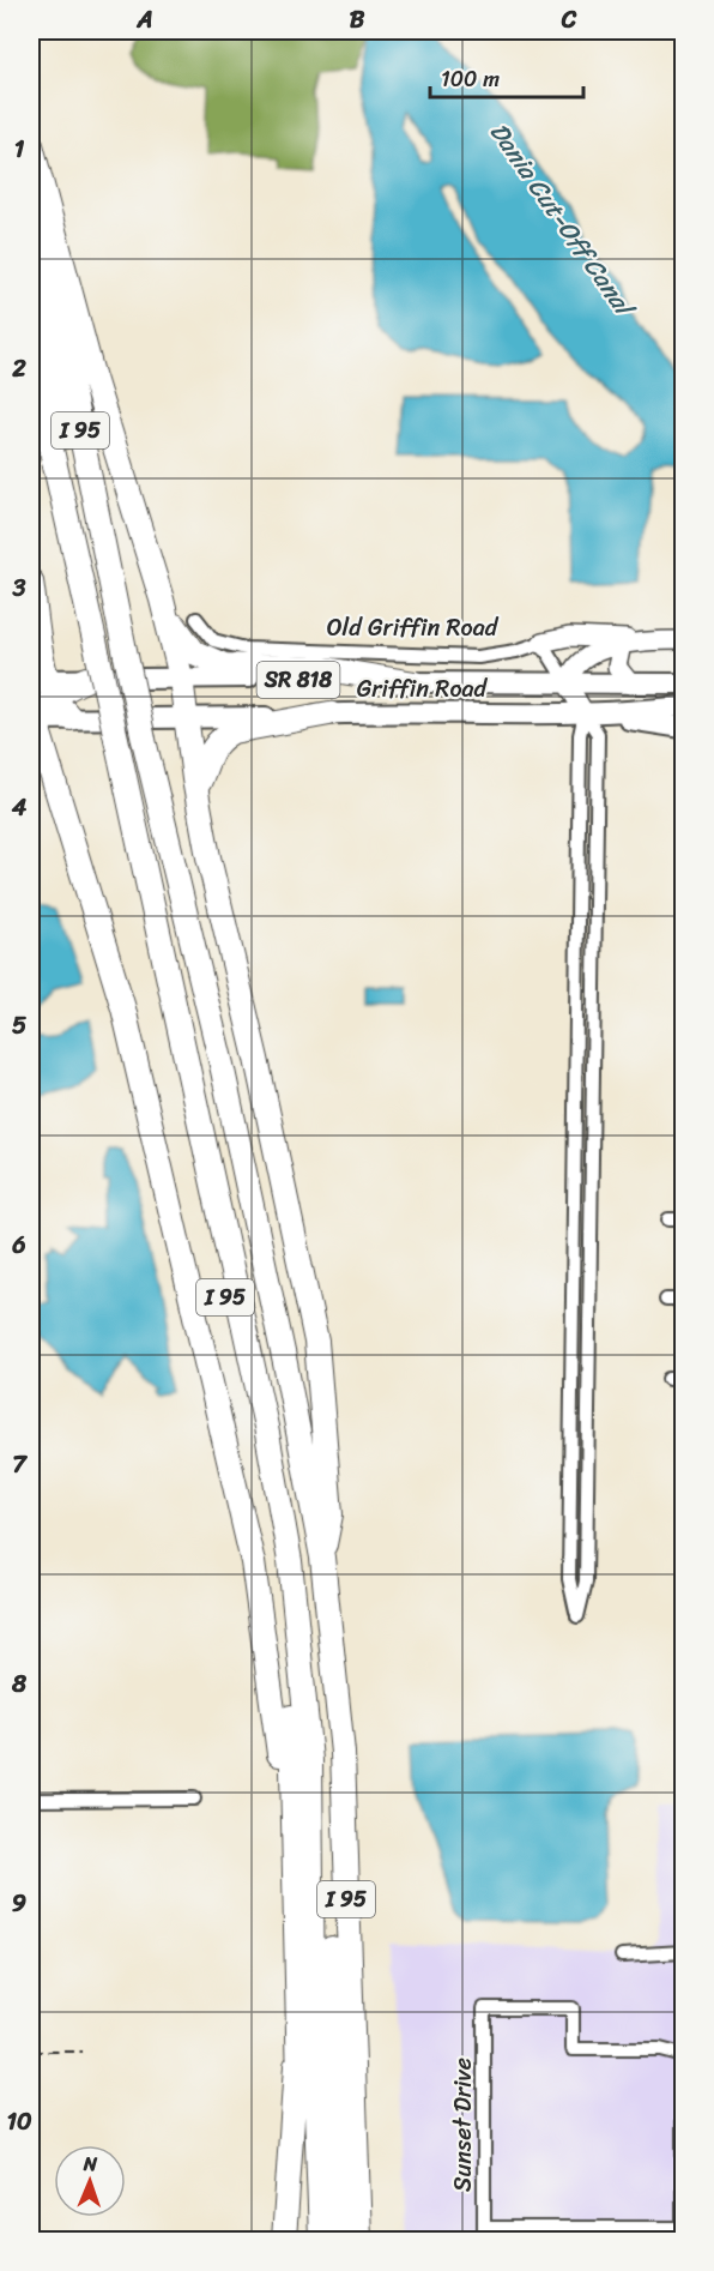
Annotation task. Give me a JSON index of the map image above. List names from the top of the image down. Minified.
{"streets":{"highway":["I 95"],"main road":["SR 818","Griffin Road"],"street":["Old Griffin Road","Sunset Drive"]},"crossings":[["I 95","Griffin Road"]],"water":["Dania Cut-Off Canal"],"scale_bar":"100 m","north":"top","grid":{"columns":["A","B","C"],"rows":["1","2","3","4","5","6","7","8","9","10"]}}
